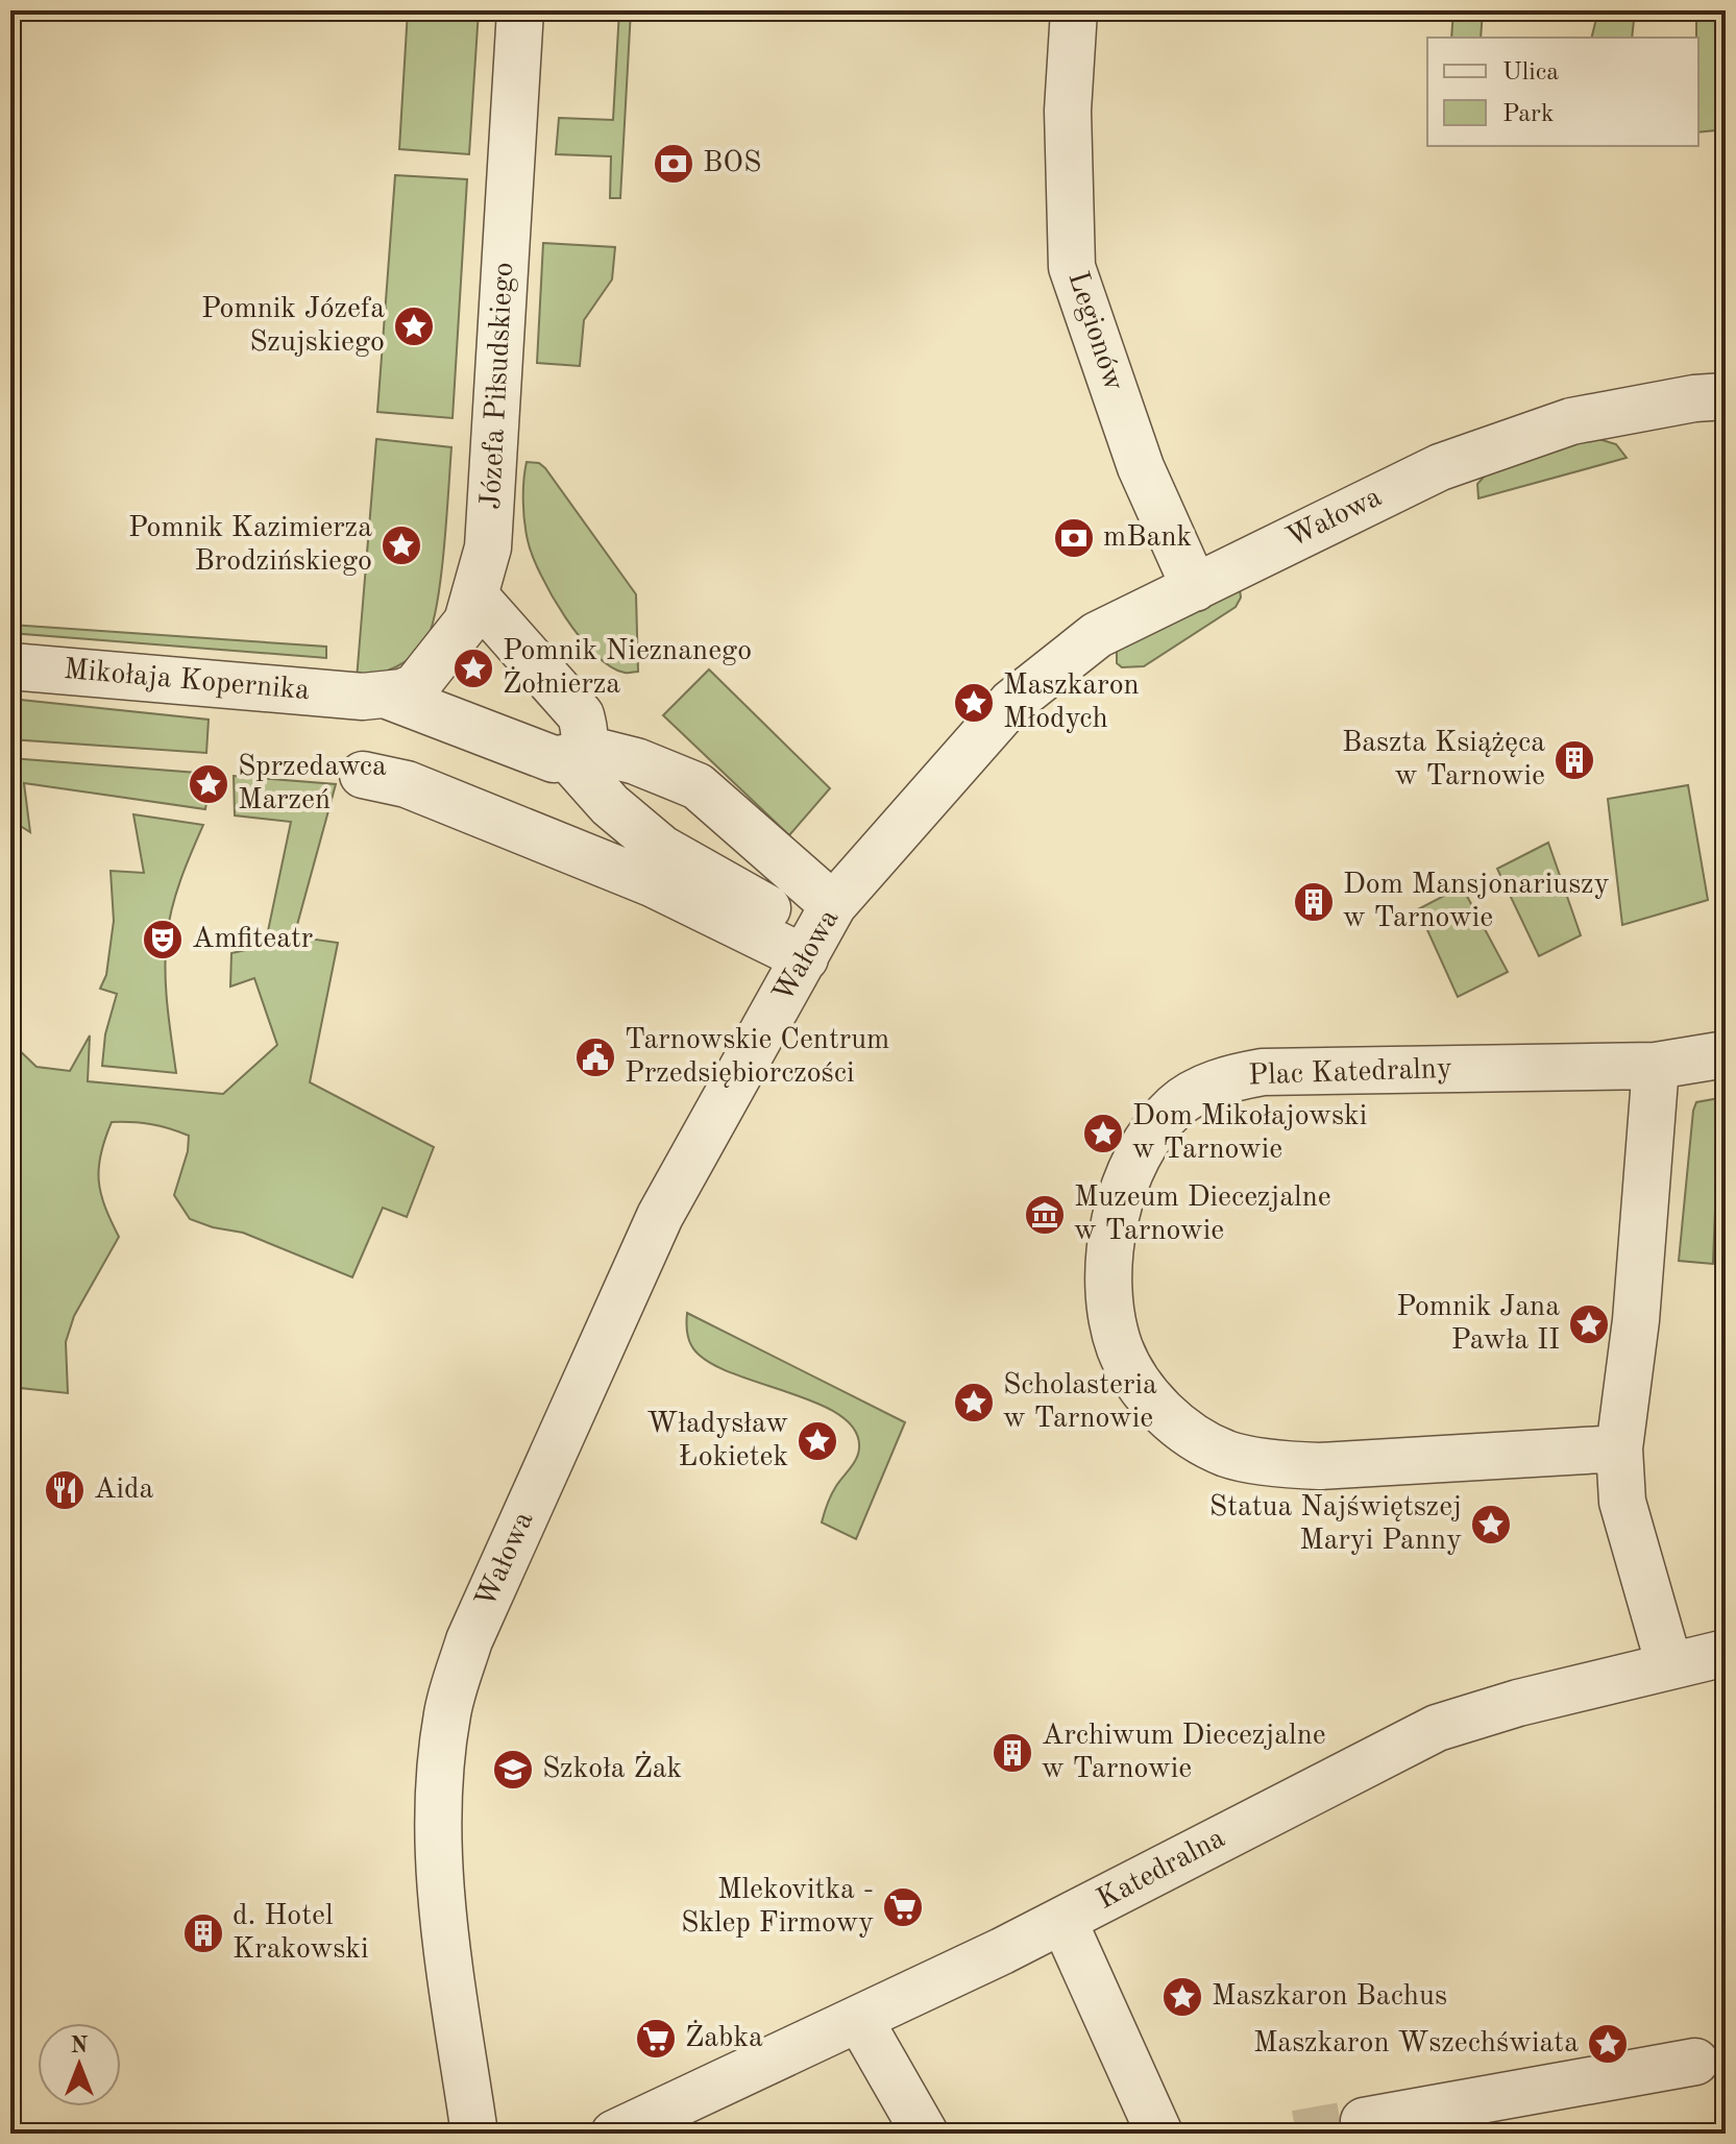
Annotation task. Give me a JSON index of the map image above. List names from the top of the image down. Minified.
{"streets":{"street":["Legionów","Józefa Piłsudskiego","Wałowa","Mikołaja Kopernika","Plac Katedralny","Katedralna"]},"crossings":[["Legionów","Wałowa"],["Józefa Piłsudskiego","Mikołaja Kopernika"]],"places":{"bank":["BOS","mBank"],"place":["Pomnik Józefa Szujskiego","Pomnik Kazimierza Brodzińskiego","Pomnik Nieznanego Żołnierza","Maszkaron Młodych","Sprzedawca Marzeń","Dom Mikołajowski w Tarnowie","Pomnik Jana Pawła II","Scholasteria w Tarnowie","Władysław Łokietek","Statua Najświętszej Maryi Panny","Maszkaron Bachus","Maszkaron Wszechświata"],"building":["Baszta Książęca w Tarnowie","Dom Mansjonariuszy w Tarnowie","Archiwum Diecezjalne w Tarnowie","d. Hotel Krakowski"],"theatre":["Amfiteatr"],"public building":["Tarnowskie Centrum Przedsiębiorczości"],"museum":["Muzeum Diecezjalne w Tarnowie"],"restaurant":["Aida"],"school or university":["Szkoła Żak"],"supermarket":["Mlekovitka - Sklep Firmowy","Żabka"]},"legend":["Ulica","Park"],"north":"top"}
